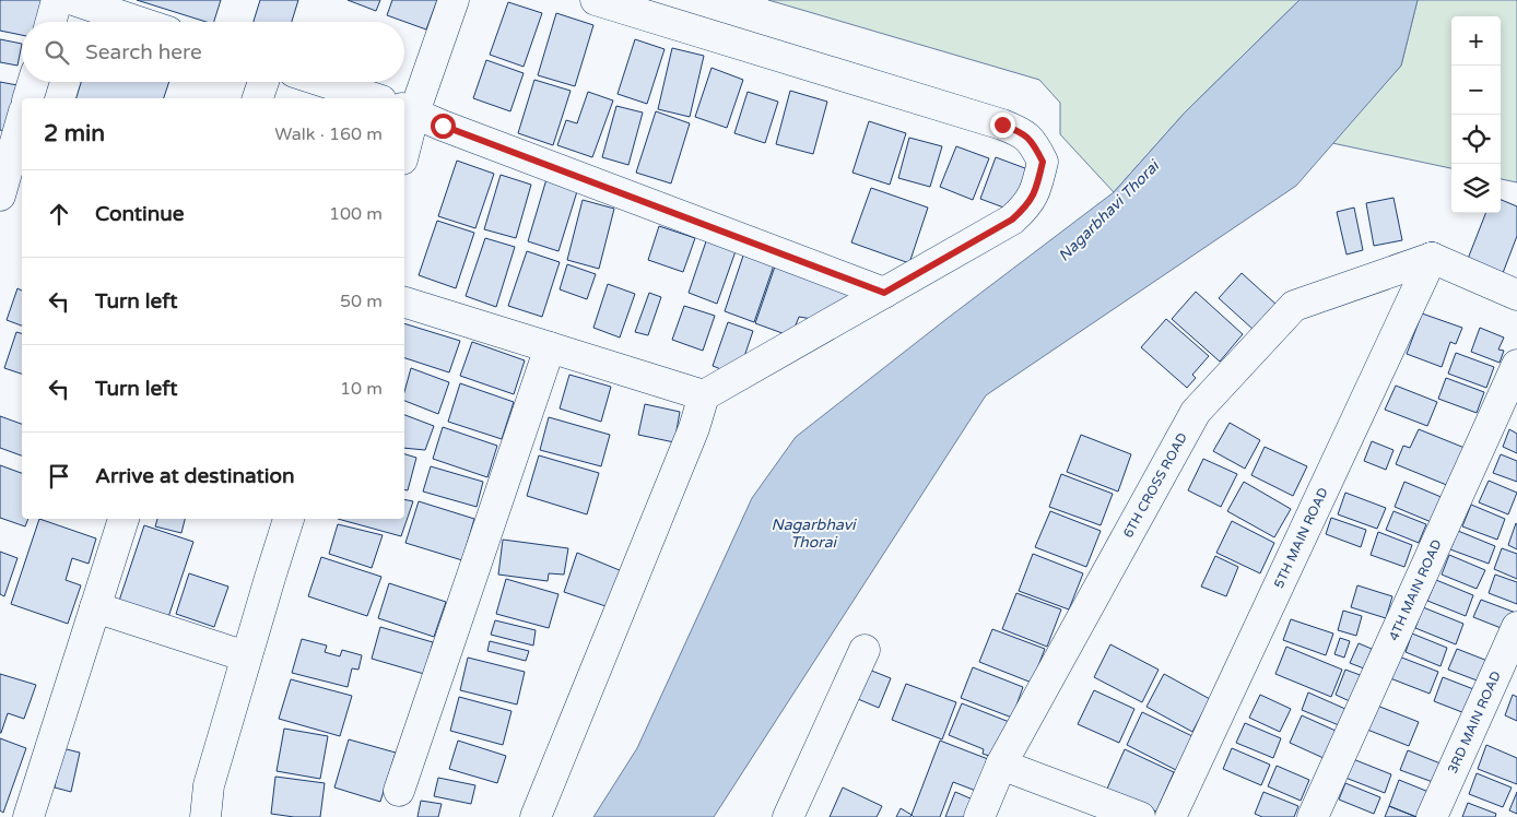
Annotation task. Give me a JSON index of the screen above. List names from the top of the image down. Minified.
{"streets":{"street":["6TH CROSS ROAD","5TH MAIN ROAD","4TH MAIN ROAD","3RD MAIN ROAD"]},"crossings":[["6TH CROSS ROAD","5TH MAIN ROAD"]],"water":["Nagarbhavi Thorai"],"page":{"map_buttons":["+","−"],"search":"Search here","heading":["2 min","Walk · 160 m"],"list":[["Continue","100 m"],["Turn left","50 m"],["Turn left","10 m"],"Arrive at destination"]}}
